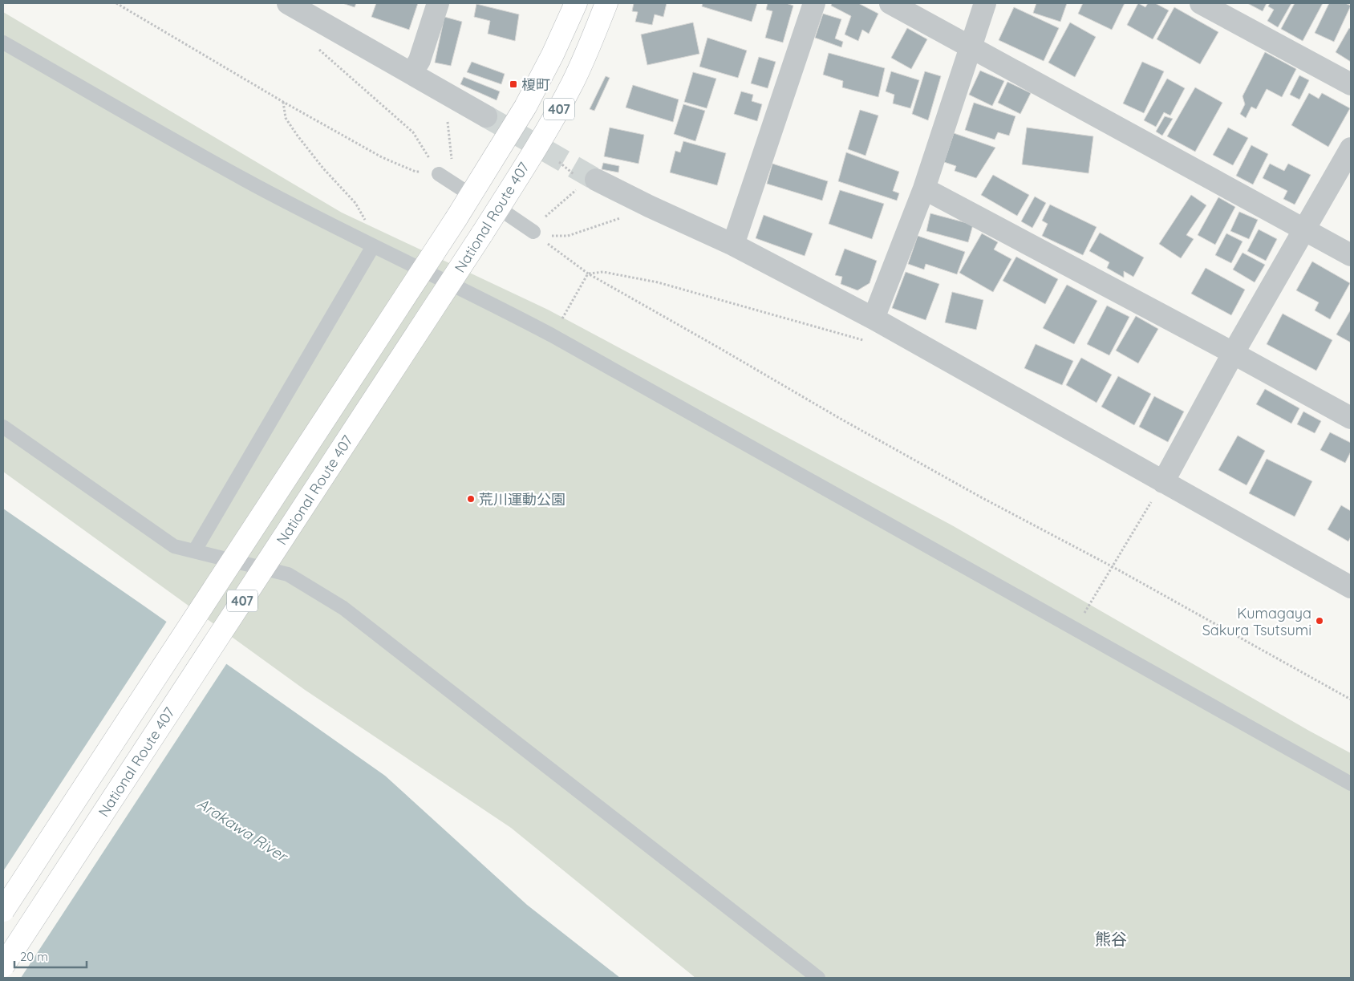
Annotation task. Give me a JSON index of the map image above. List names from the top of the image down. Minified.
{"streets":{"highway":["407","National Route 407"]},"districts":["熊谷"],"water":["Arakawa River"],"places":{"transit":["榎町"],"other":["荒川運動公園","Kumagaya Sakura Tsutsumi"]},"scale_bar":"20 m"}
